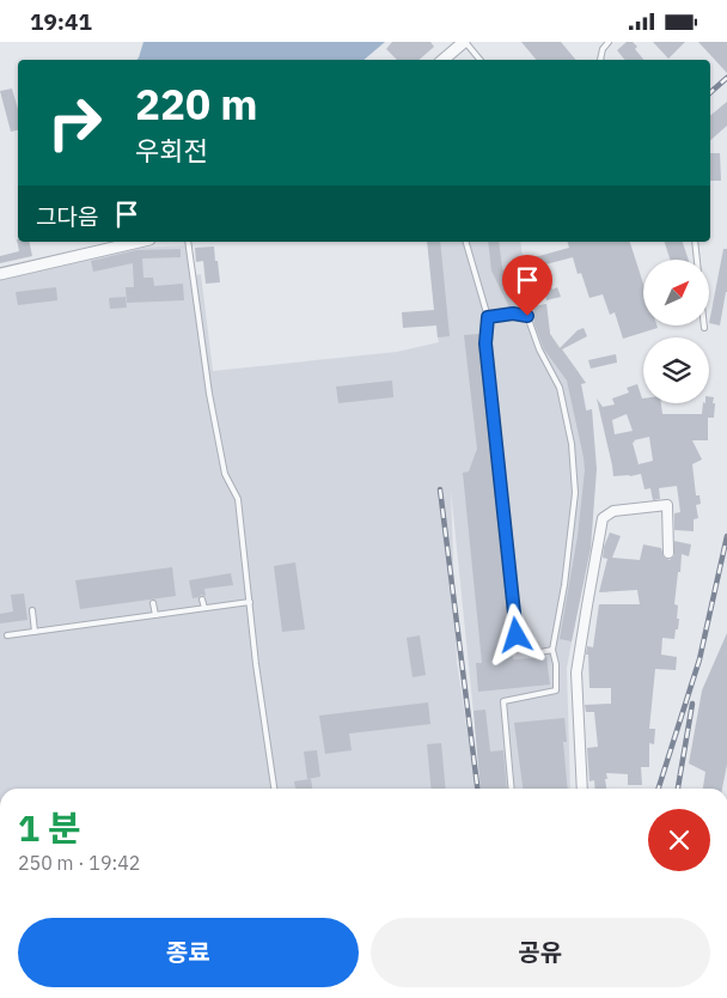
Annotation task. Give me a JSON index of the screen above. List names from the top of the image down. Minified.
{"north":"top right","page":{"status":"19:41","turn":["220 m","우회전"],"then":"그다음","heading":["1 분","250 m · 19:42"],"buttons":["종료","공유"]}}
